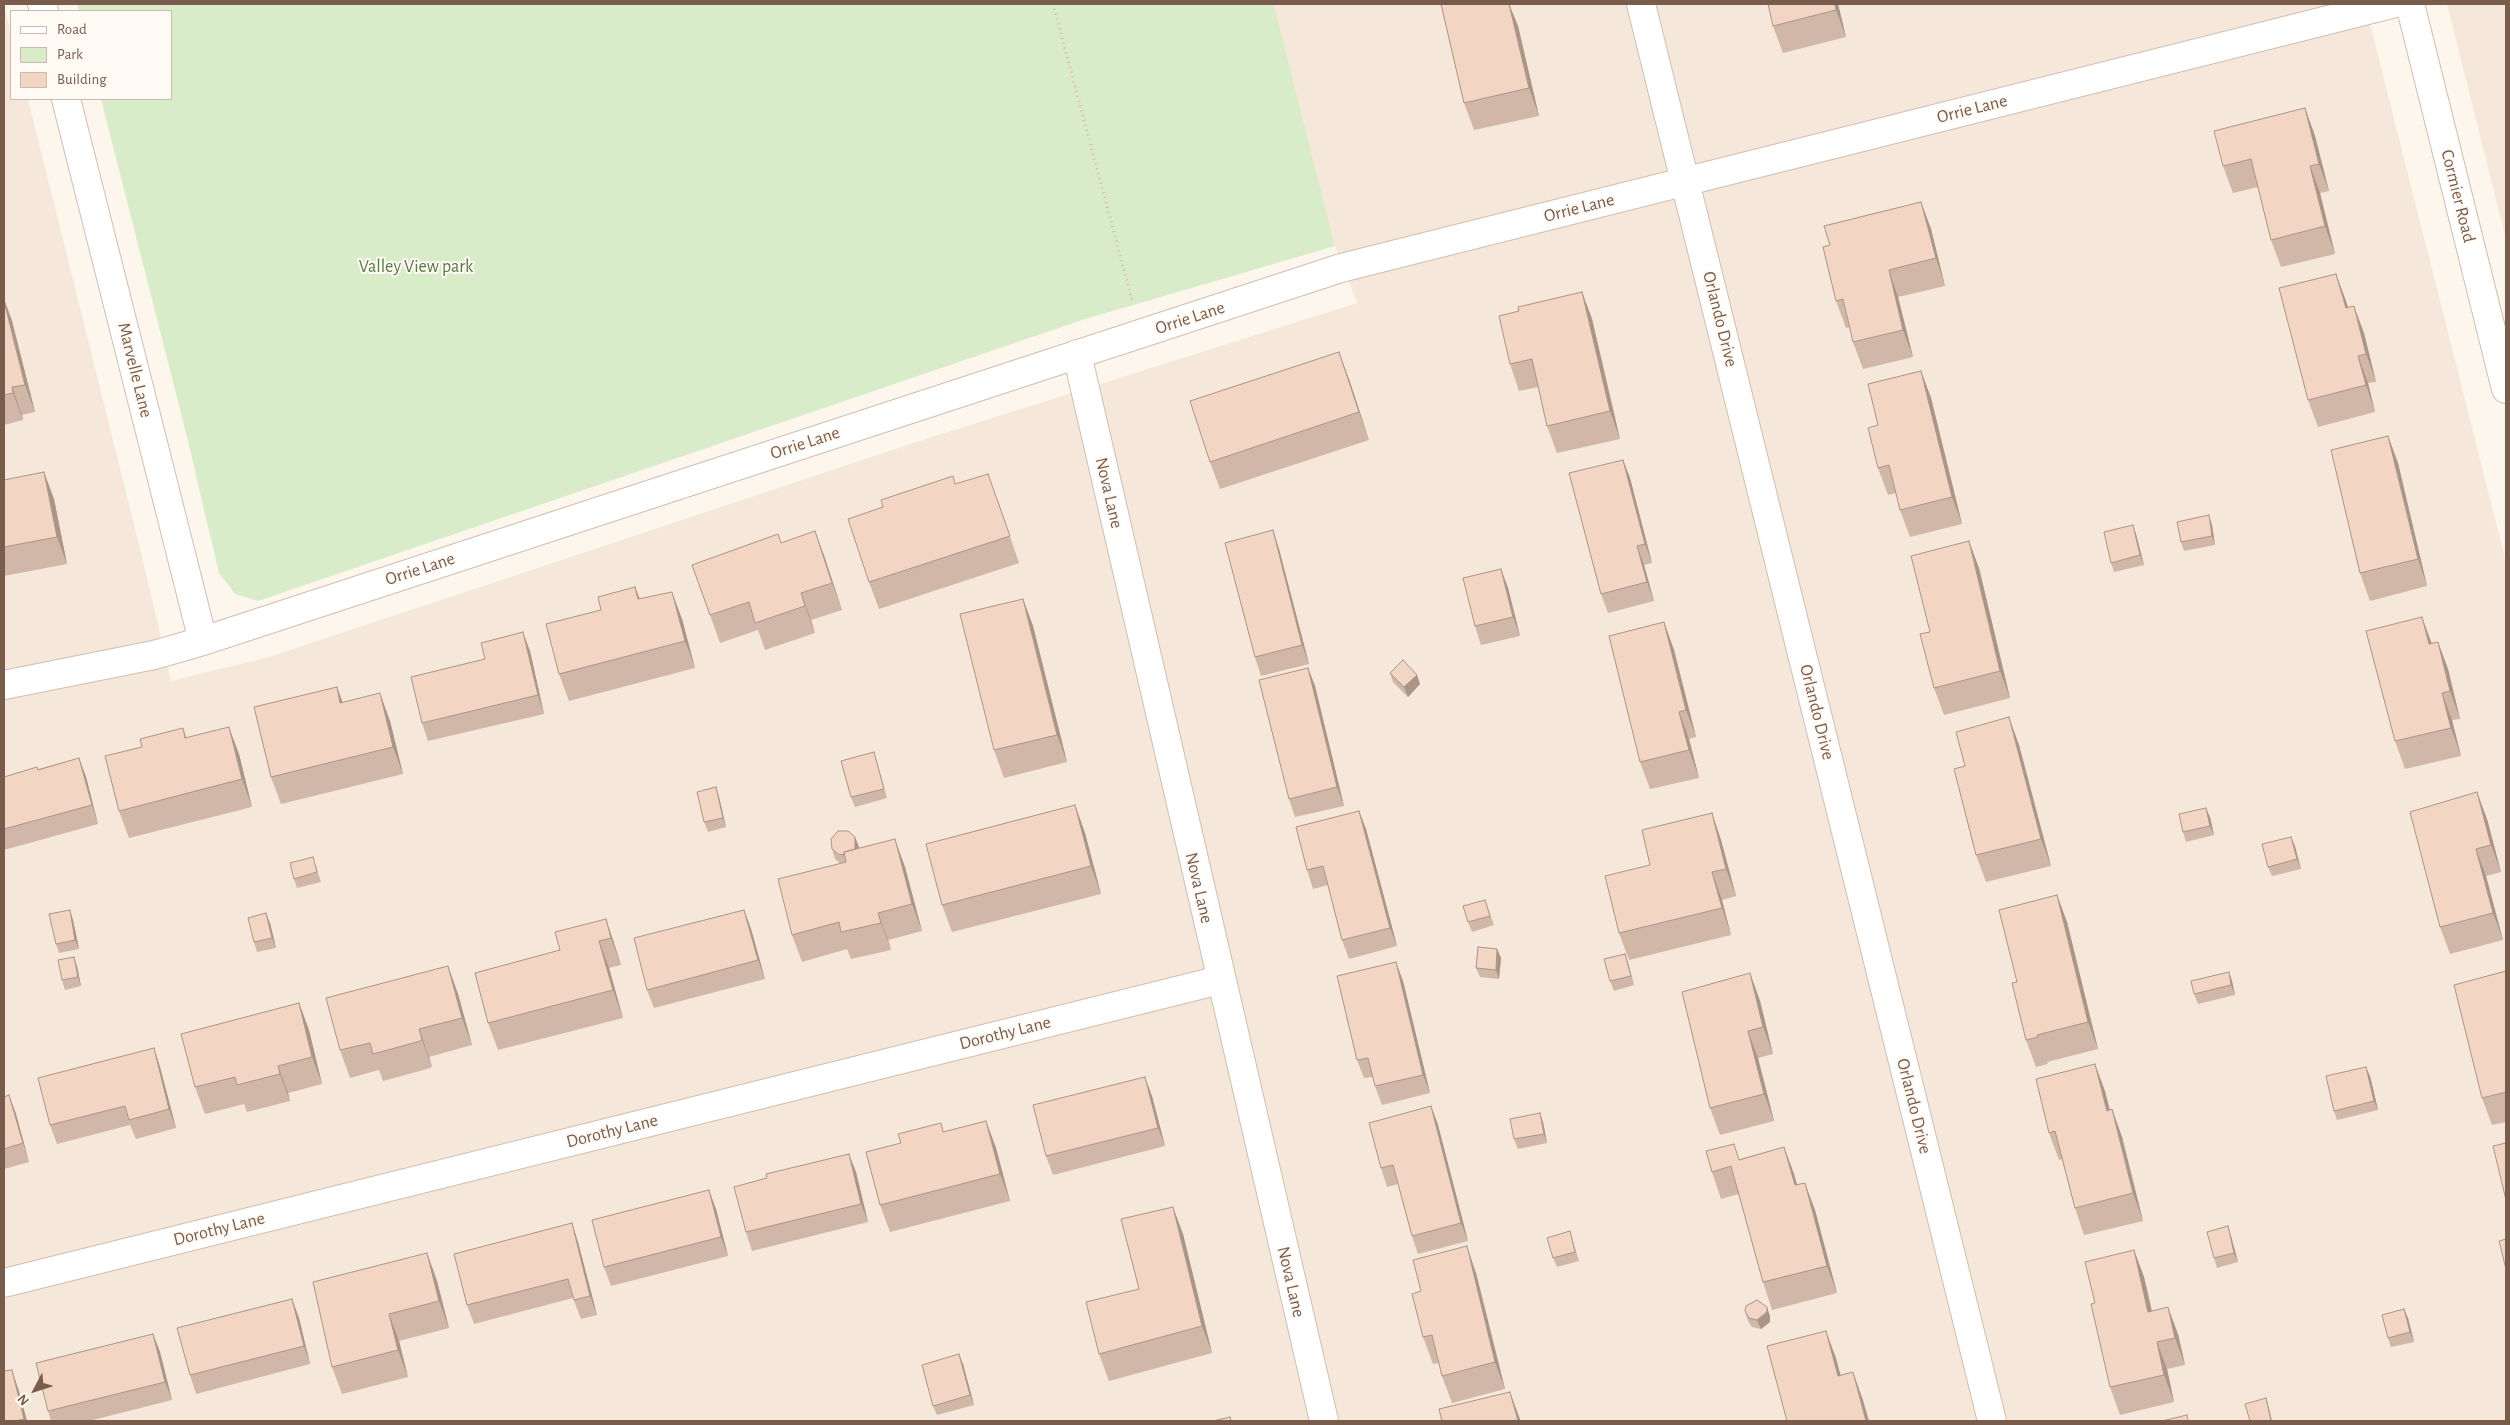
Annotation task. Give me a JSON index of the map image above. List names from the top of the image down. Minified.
{"streets":{"street":["Orrie Lane","Cormier Road","Orlando Drive","Marvelle Lane","Nova Lane","Dorothy Lane"]},"crossings":[["Orrie Lane","Orlando Drive"],["Orrie Lane","Marvelle Lane"],["Orrie Lane","Nova Lane"],["Nova Lane","Dorothy Lane"]],"parks":["Valley View park"],"legend":["Road","Park","Building"],"north":"bottom left"}
